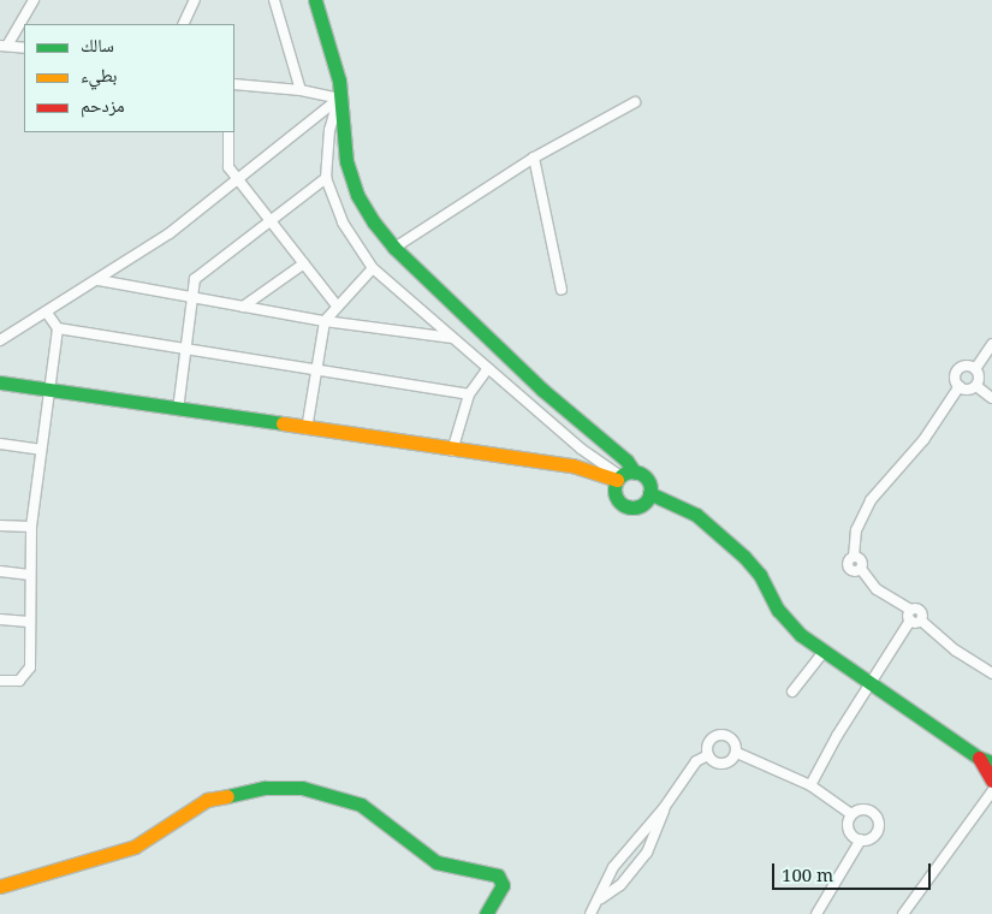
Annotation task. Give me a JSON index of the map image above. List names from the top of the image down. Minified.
{"legend":["سالك","بطيء","مزدحم"],"scale_bar":"100 m"}
